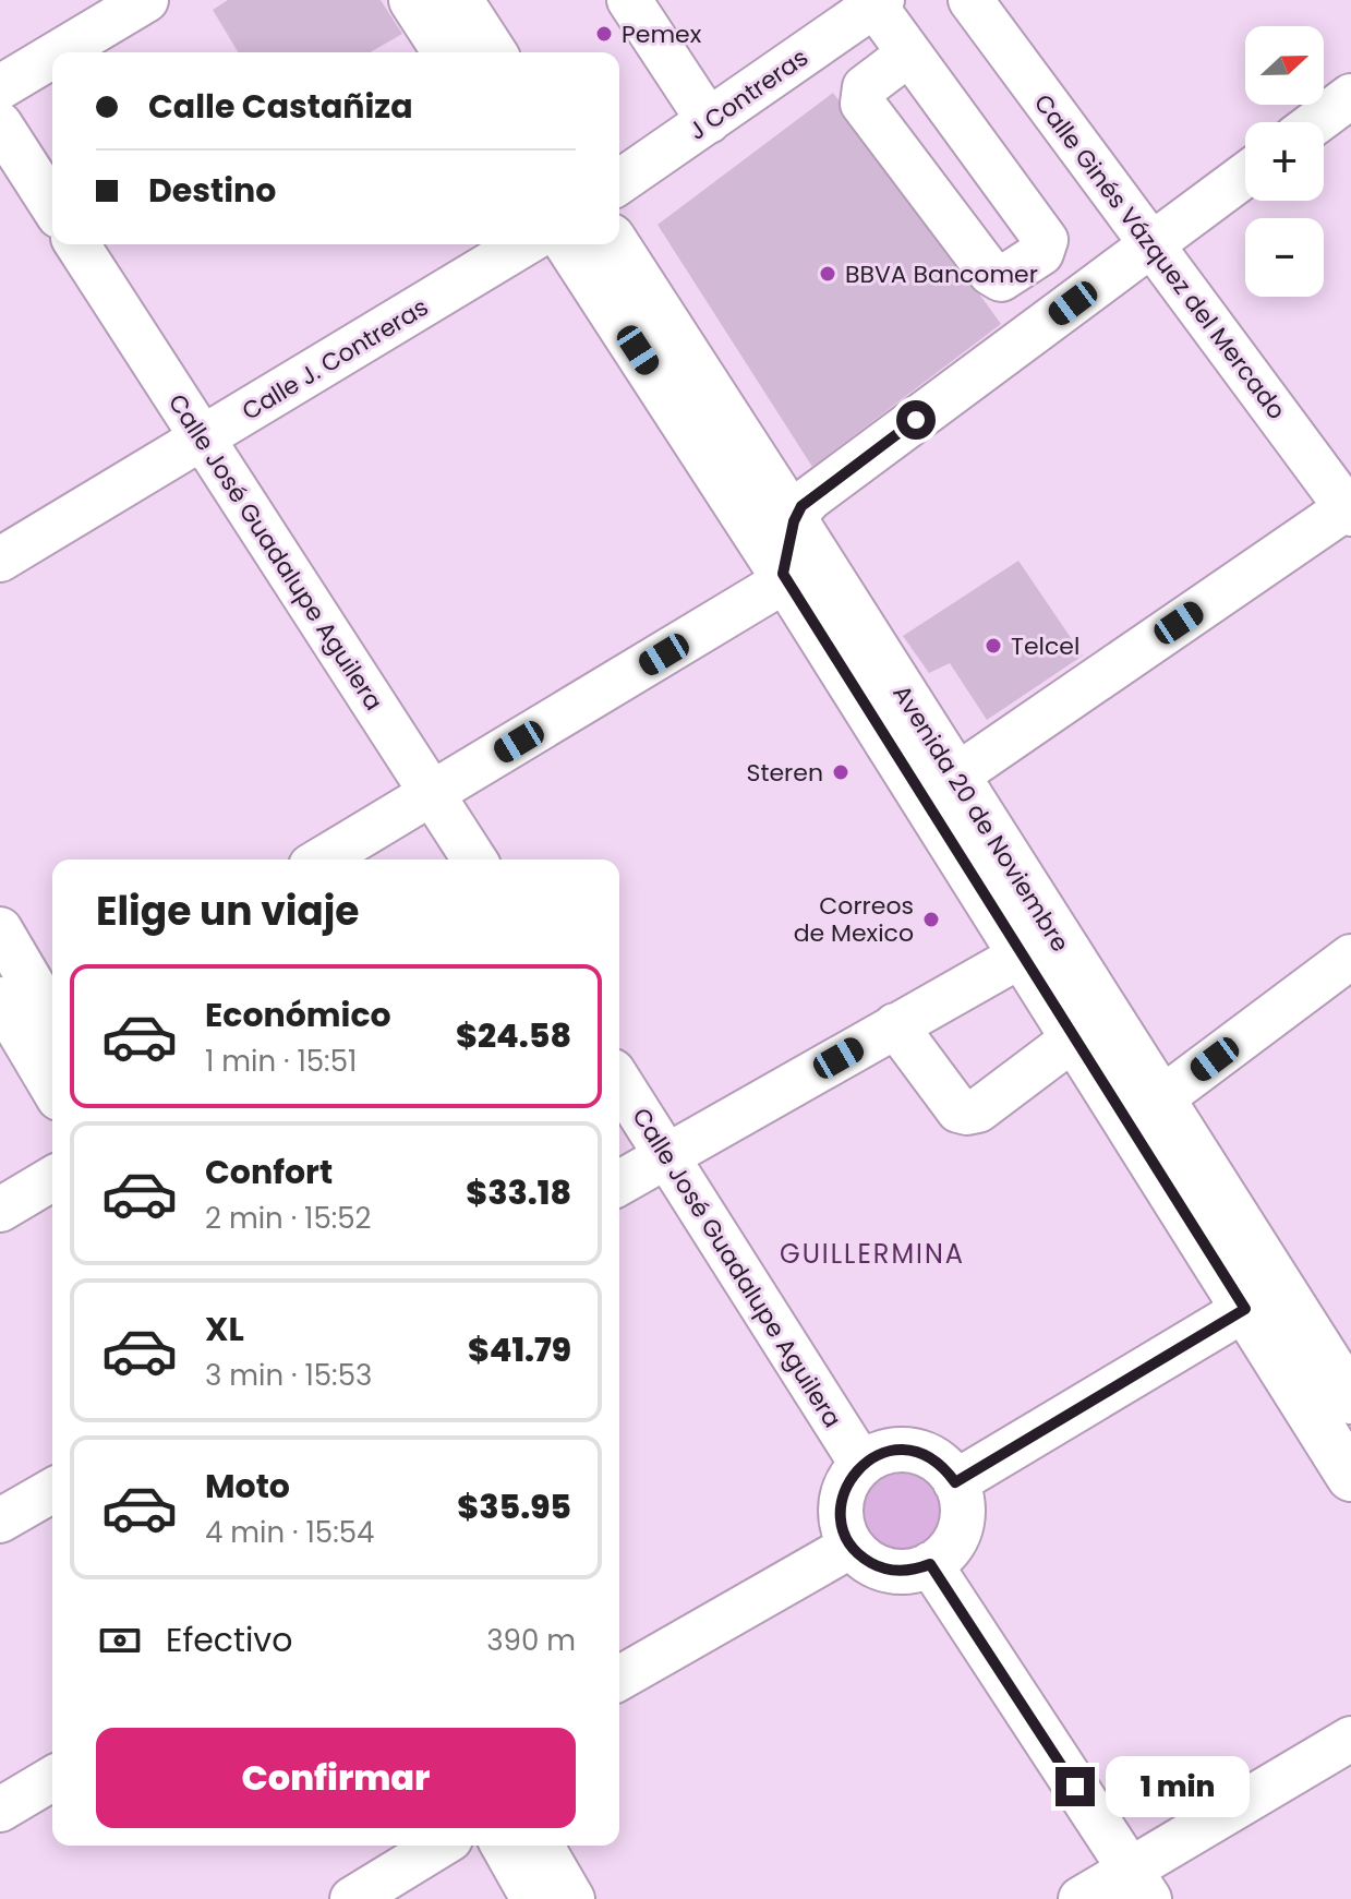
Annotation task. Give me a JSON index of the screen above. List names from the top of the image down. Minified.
{"streets":{"main road":["Avenida 20 de Noviembre"],"street":["J Contreras","Calle Ginés Vázquez del Mercado","Calle J. Contreras","Calle José Guadalupe Aguilera"]},"crossings":[["Calle J. Contreras","Calle José Guadalupe Aguilera"]],"districts":["GUILLERMINA"],"places":["Pemex","BBVA Bancomer","Telcel","Steren","Correos de Mexico"],"north":"right","page":{"map_buttons":["+","−"],"banner":["Calle Castañiza","Destino"],"heading":"Elige un viaje","list":[{"name":"Económico","note":"1 min · 15:51","value":"$24.58"},{"name":"Confort","note":"2 min · 15:52","value":"$33.18"},{"name":"XL","note":"3 min · 15:53","value":"$41.79"},{"name":"Moto","note":"4 min · 15:54","value":"$35.95"}],"pay":["Efectivo","390 m"],"buttons":"Confirmar","bubble":"1 min"}}
